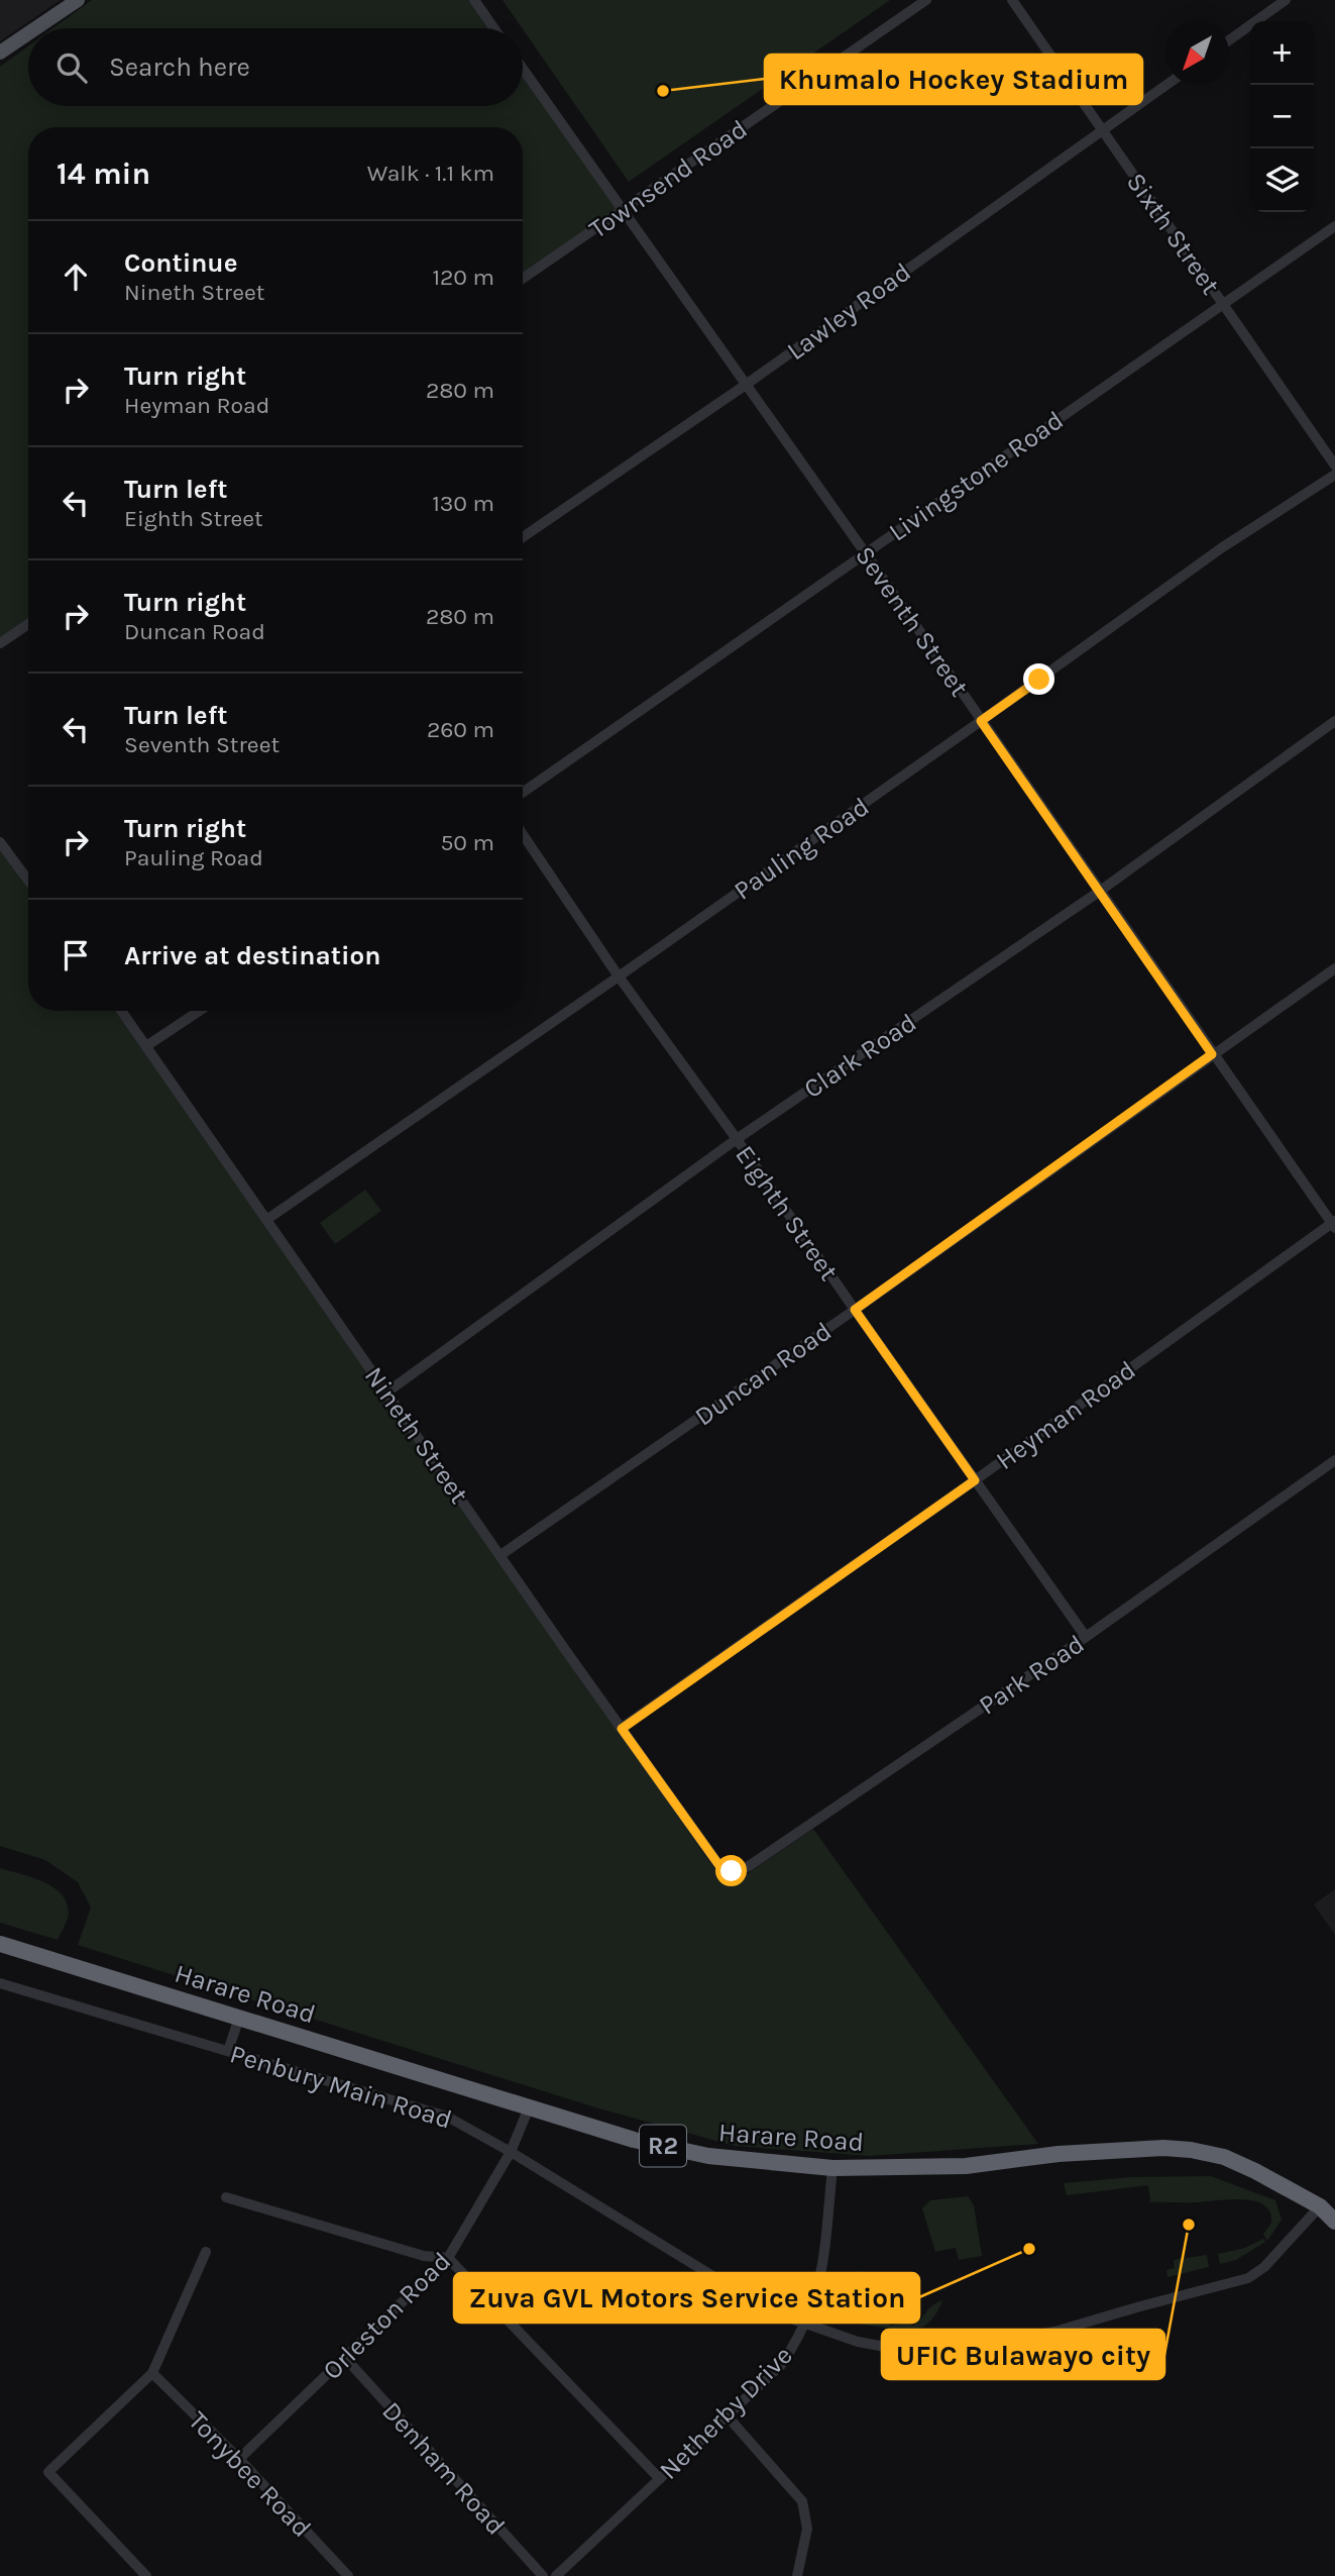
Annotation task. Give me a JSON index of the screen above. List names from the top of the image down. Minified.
{"streets":{"highway":["Harare Road","R2"],"street":["Townsend Road","Sixth Street","Lawley Road","Livingstone Road","Seventh Street","Pauling Road","Clark Road","Eighth Street","Duncan Road","Heyman Road","Nineth Street","Park Road","Penbury Main Road","Orleston Road","Netherby Drive","Denham Road","Tonybee Road"]},"crossings":[["Townsend Road","Seventh Street"],["Sixth Street","Lawley Road"],["Sixth Street","Livingstone Road"],["Lawley Road","Seventh Street"],["Livingstone Road","Seventh Street"],["Seventh Street","Pauling Road"],["Seventh Street","Clark Road"],["Seventh Street","Duncan Road"],["Seventh Street","Heyman Road"],["Pauling Road","Eighth Street"],["Pauling Road","Nineth Street"],["Clark Road","Eighth Street"],["Clark Road","Nineth Street"],["Eighth Street","Duncan Road"],["Eighth Street","Heyman Road"],["Eighth Street","Park Road"],["Duncan Road","Nineth Street"],["Heyman Road","Nineth Street"],["Nineth Street","Park Road"],["Harare Road","Penbury Main Road"],["Harare Road","Orleston Road"],["Harare Road","Netherby Drive"],["Penbury Main Road","Orleston Road"],["Penbury Main Road","Netherby Drive"],["Orleston Road","Denham Road"],["Orleston Road","Tonybee Road"]],"places":["Khumalo Hockey Stadium","UFIC Bulawayo city","Zuva GVL Motors Service Station"],"north":"bottom left","page":{"map_buttons":["+","−"],"search":"Search here","heading":["14 min","Walk · 1.1 km"],"list":[["Continue","Nineth Street","120 m"],["Turn right","Heyman Road","280 m"],["Turn left","Eighth Street","130 m"],["Turn right","Duncan Road","280 m"],["Turn left","Seventh Street","260 m"],["Turn right","Pauling Road","50 m"],"Arrive at destination"]}}
